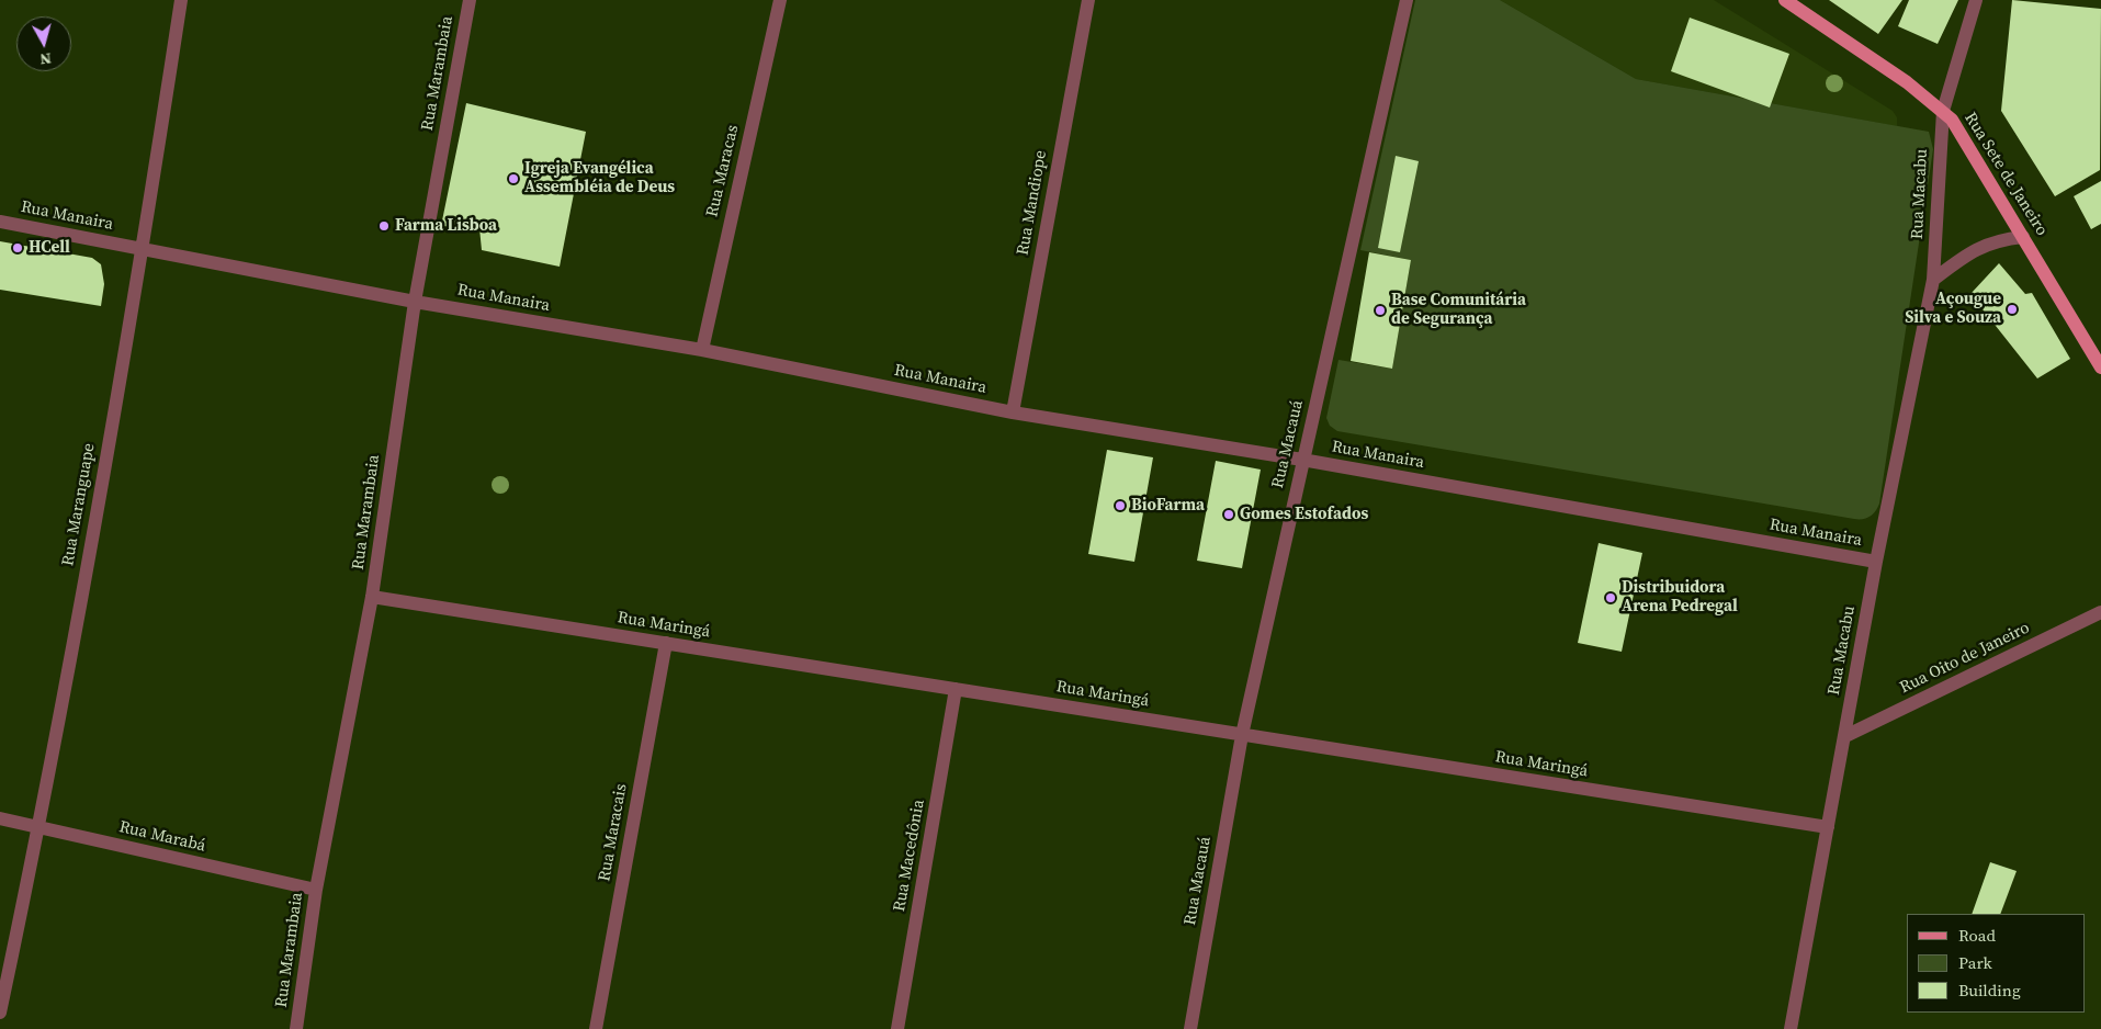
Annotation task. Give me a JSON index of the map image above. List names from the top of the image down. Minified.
{"streets":{"main road":["Rua Sete de Janeiro"],"street":["Rua Marambaia","Rua Maracas","Rua Macabu","Rua Mandiope","Rua Manaira","Rua Macauá","Rua Maranguape","Rua Maringá","Rua Oito de Janeiro","Rua Maracais","Rua Marabá","Rua Macedônia"]},"crossings":[["Rua Marambaia","Rua Manaira"],["Rua Marambaia","Rua Maringá"],["Rua Marambaia","Rua Marabá"],["Rua Maracas","Rua Manaira"],["Rua Sete de Janeiro","Rua Macabu"],["Rua Macabu","Rua Manaira"],["Rua Macabu","Rua Maringá"],["Rua Macabu","Rua Oito de Janeiro"],["Rua Mandiope","Rua Manaira"],["Rua Manaira","Rua Macauá"],["Rua Manaira","Rua Maranguape"],["Rua Macauá","Rua Maringá"],["Rua Maranguape","Rua Marabá"],["Rua Maringá","Rua Maracais"],["Rua Maringá","Rua Macedônia"]],"places":["Igreja Evangélica Assembléia de Deus","Farma Lisboa","HCell","Açougue Silva e Souza","Base Comunitária de Segurança","BioFarma","Gomes Estofados","Distribuidora Arena Pedregal"],"legend":["Road","Park","Building"],"north":"bottom"}
